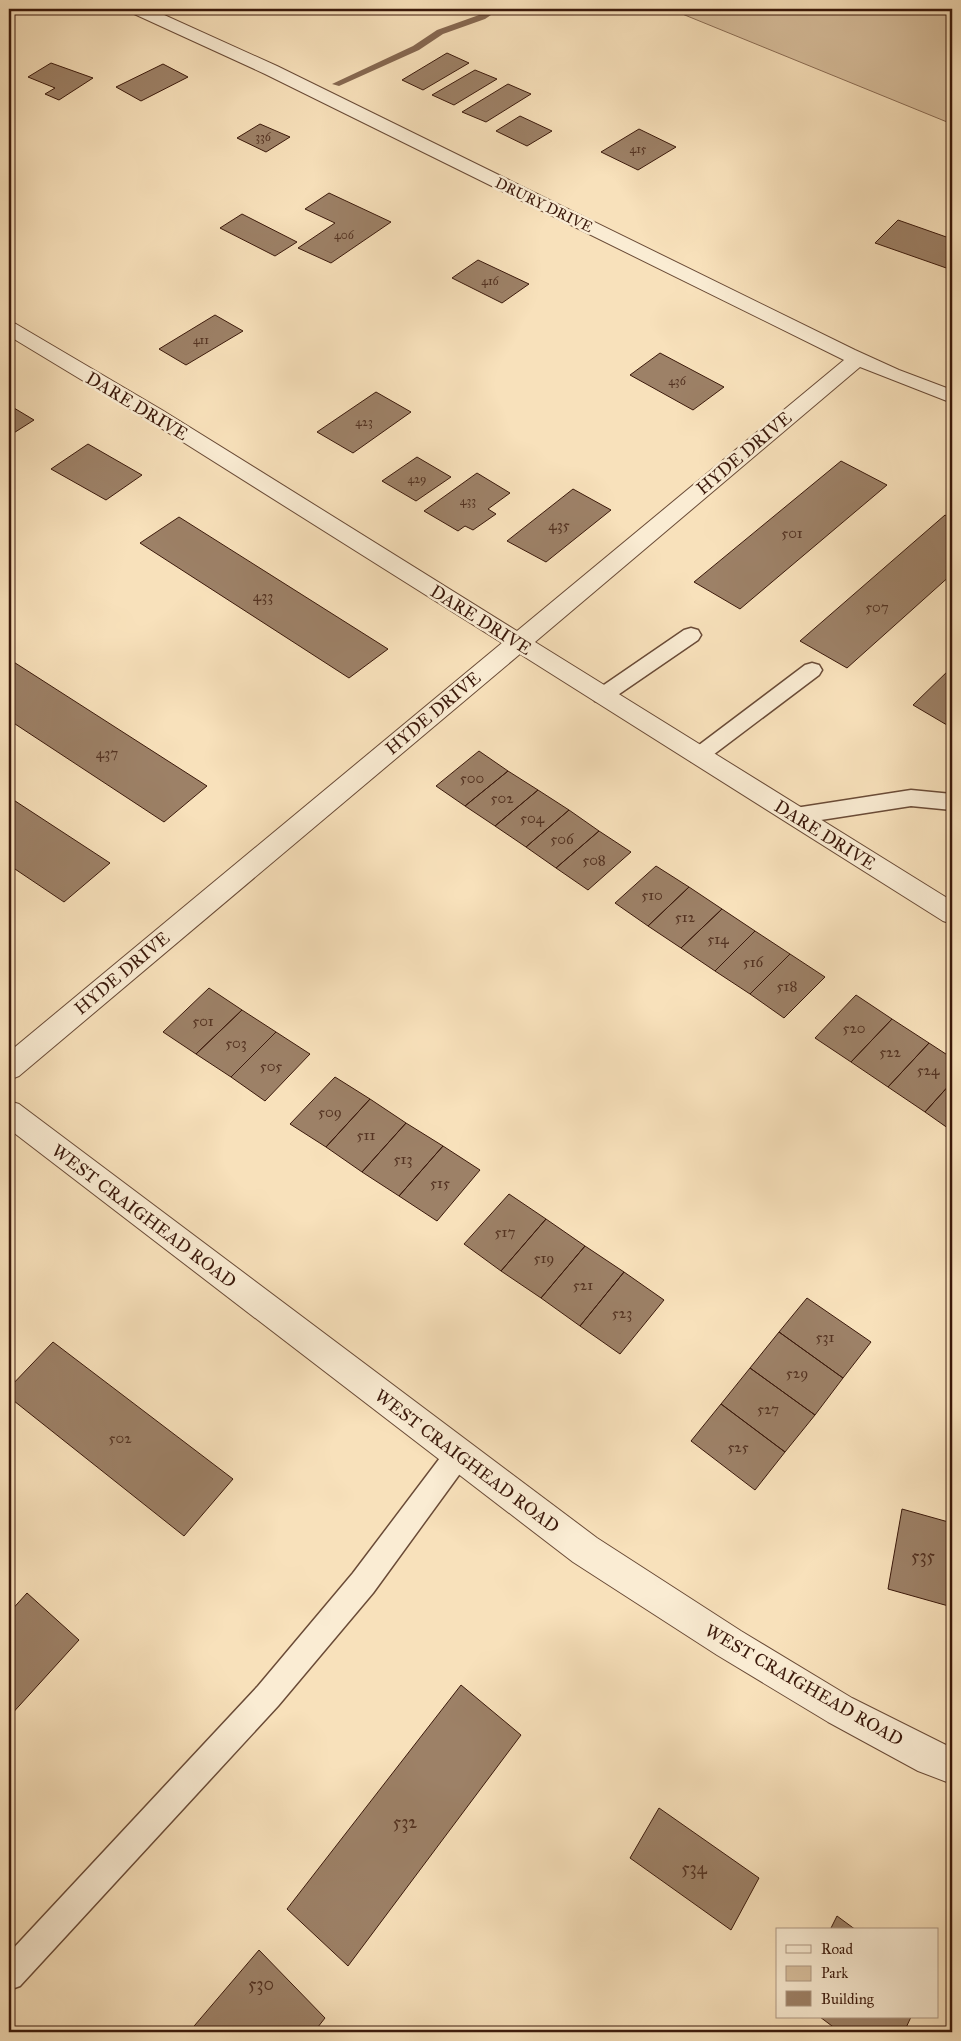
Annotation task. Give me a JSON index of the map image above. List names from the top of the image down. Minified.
{"streets":{"street":["DRURY DRIVE","DARE DRIVE","HYDE DRIVE","WEST CRAIGHEAD ROAD"]},"crossings":[["DRURY DRIVE","HYDE DRIVE"],["DARE DRIVE","HYDE DRIVE"]],"house_numbers":["336","415","406","416","411","436","423","429","433","435","501","433","507","437","500","502","504","506","508","510","512","514","516","518","501","520","503","522","505","524","509","511","513","515","517","519","521","523","531","529","527","502","525","535","532","534","530"],"legend":["Road","Park","Building"]}
